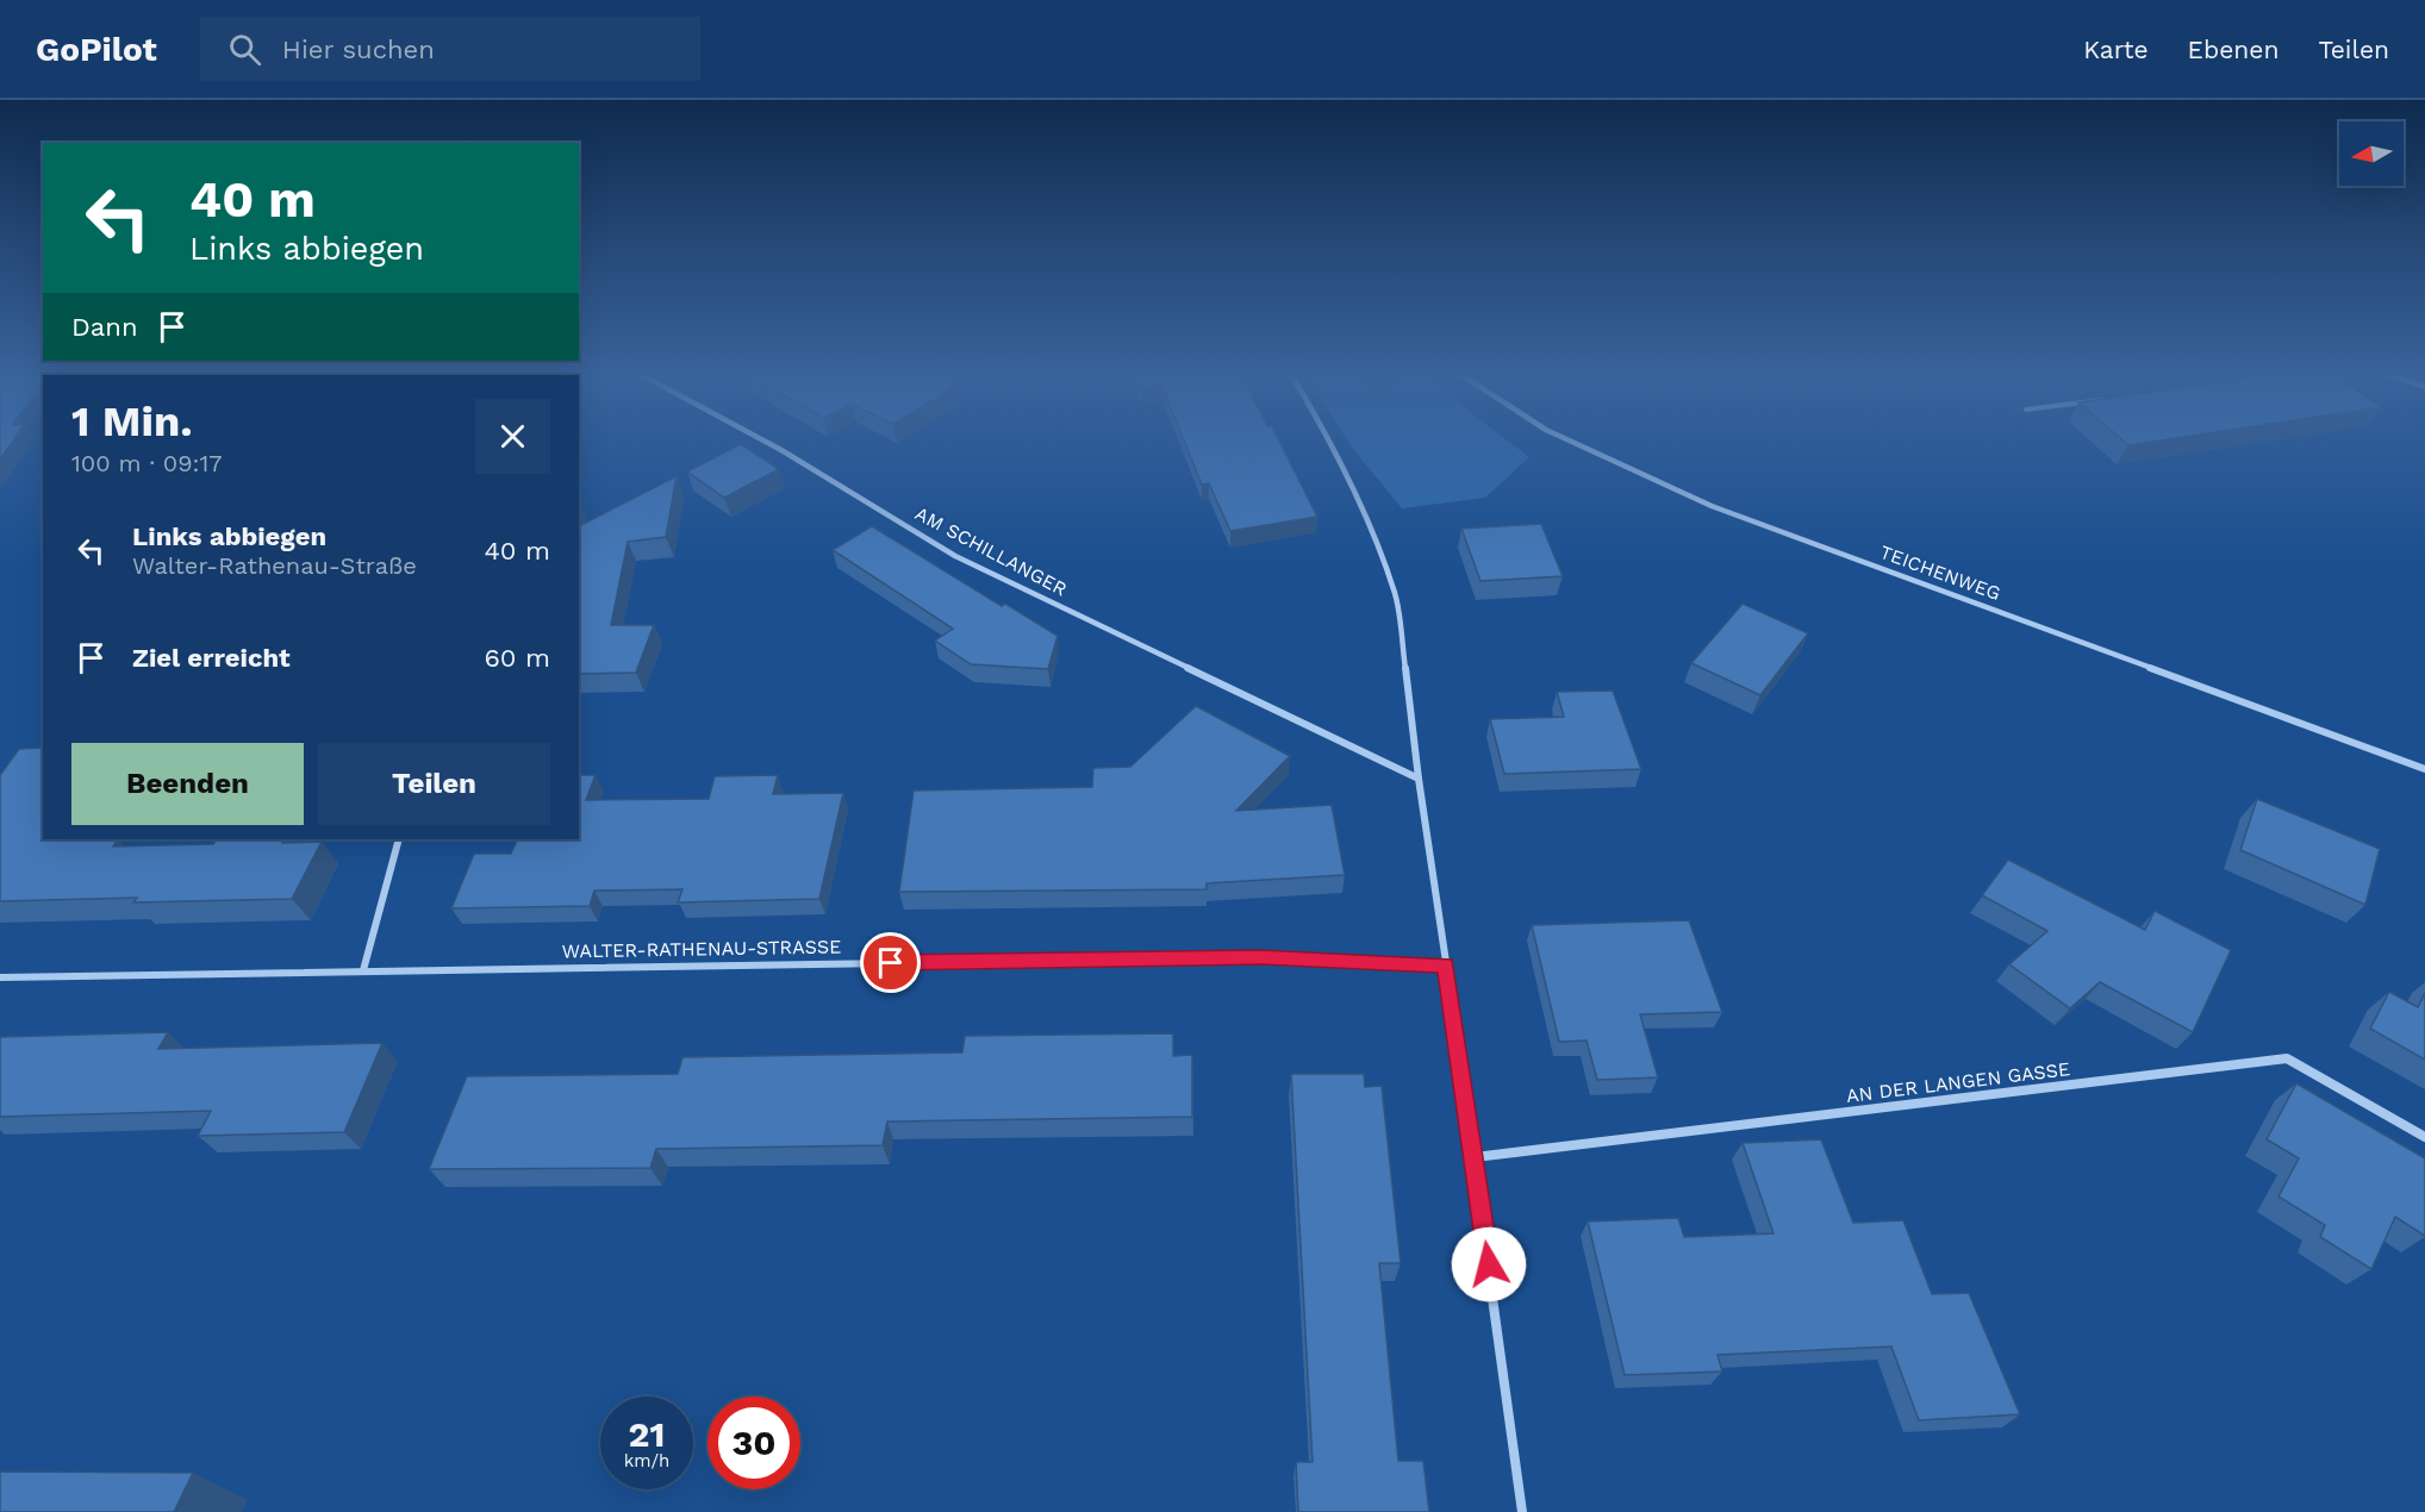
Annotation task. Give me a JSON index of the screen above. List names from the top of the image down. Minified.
{"streets":{"street":["AM SCHILLANGER","TEICHENWEG","WALTER-RATHENAU-STRASSE","AN DER LANGEN GASSE"]},"north":"left","page":{"header":"GoPilot","search":"Hier suchen","nav":["Karte","Ebenen","Teilen"],"turn":["40 m","Links abbiegen"],"then":"Dann","heading":["1 Min.","100 m · 09:17"],"list":[{"name":"Links abbiegen","note":"Walter-Rathenau-Straße","value":"40 m"},{"name":"Ziel erreicht","value":"60 m"}],"buttons":["Beenden","Teilen"],"speed":"21 km/h","limit":"30"}}
